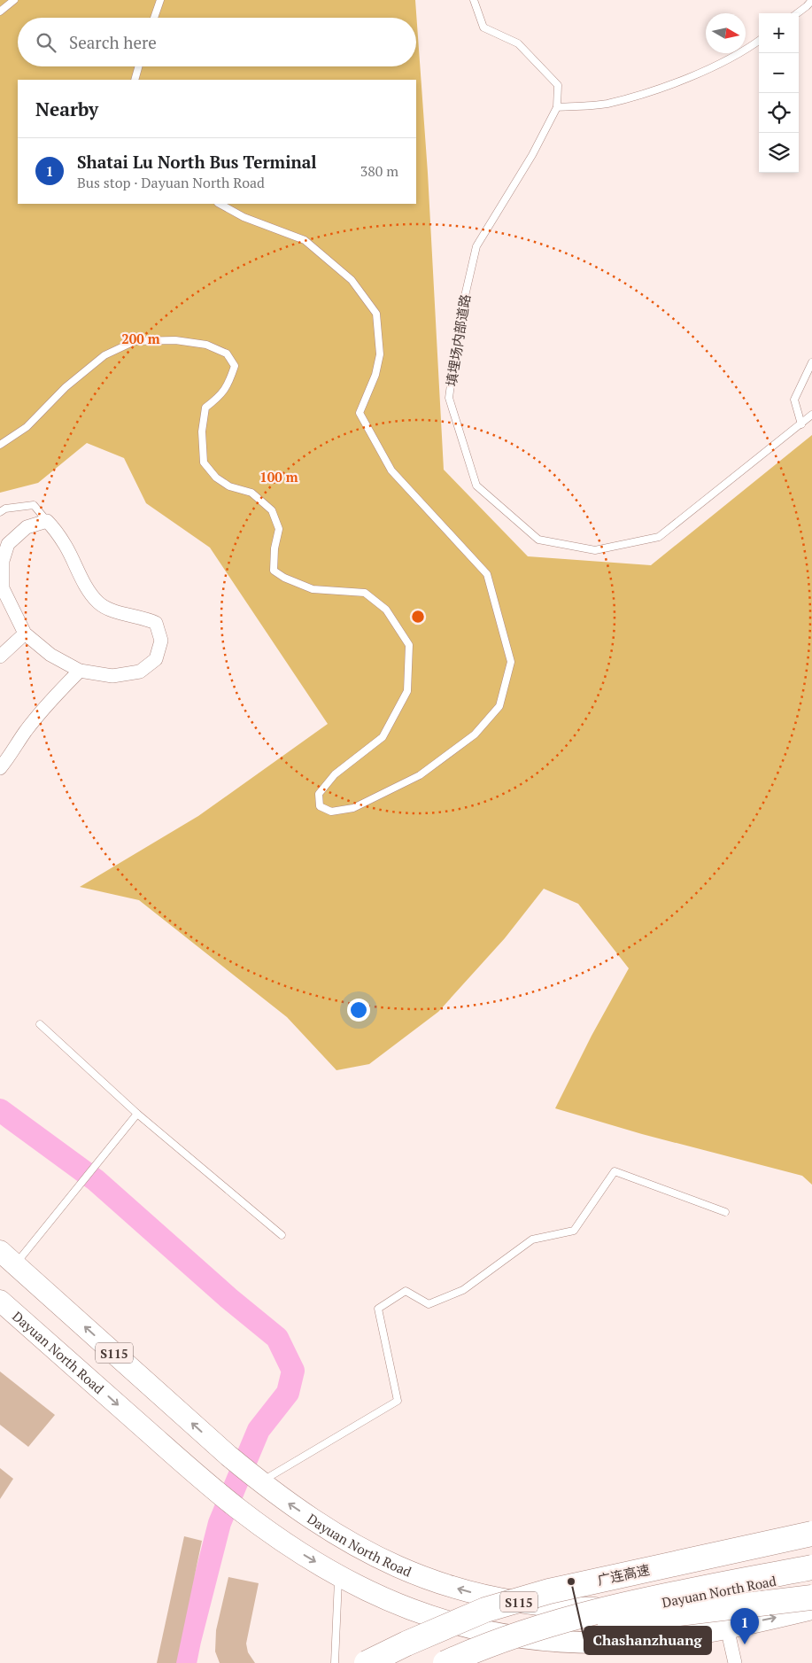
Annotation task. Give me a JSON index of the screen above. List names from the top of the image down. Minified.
{"streets":{"highway":["广连高速"],"main road":["Dayuan North Road","S115"],"lane":["填埋场内部道路"]},"places":["Chashanzhuang"],"north":"right","page":{"map_buttons":["+","−"],"search":"Search here","heading":"Nearby","list":[{"mark":"1","name":"Shatai Lu North Bus Terminal","note":"Bus stop · Dayuan North Road","value":"380 m"}],"pins":"1"},"rings":["200 m","100 m"]}
